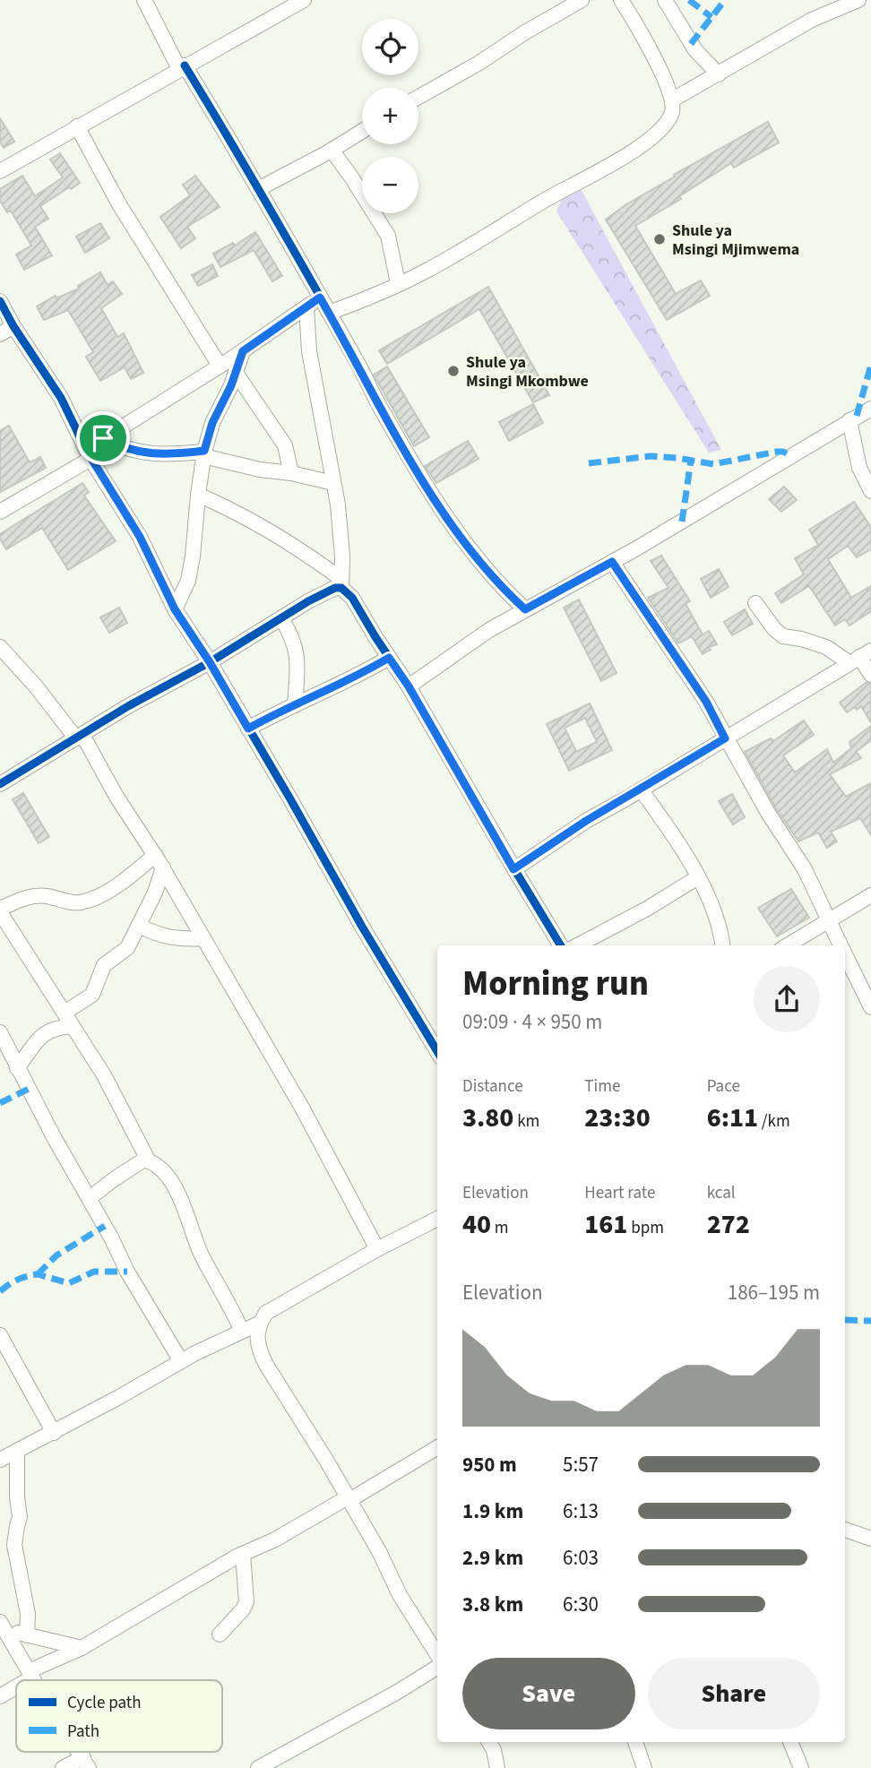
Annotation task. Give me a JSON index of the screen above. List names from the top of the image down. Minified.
{"places":["Shule ya Msingi Mjimwema","Shule ya Msingi Mkombwe"],"legend":["Cycle path","Path"],"page":{"map_buttons":["+","−"],"heading":["Morning run","09:09 · 4 × 950 m"],"stats":[["Distance","3.80 km"],["Time","23:30"],["Pace","6:11 /km"],["Elevation","40 m"],["Heart rate","161 bpm"],["kcal","272"]],"chart":["Elevation","186–195 m"],"list":[{"name":"950 m","note":"5:57"},{"name":"1.9 km","note":"6:13"},{"name":"2.9 km","note":"6:03"},{"name":"3.8 km","note":"6:30"}],"buttons":["Save","Share"]}}
